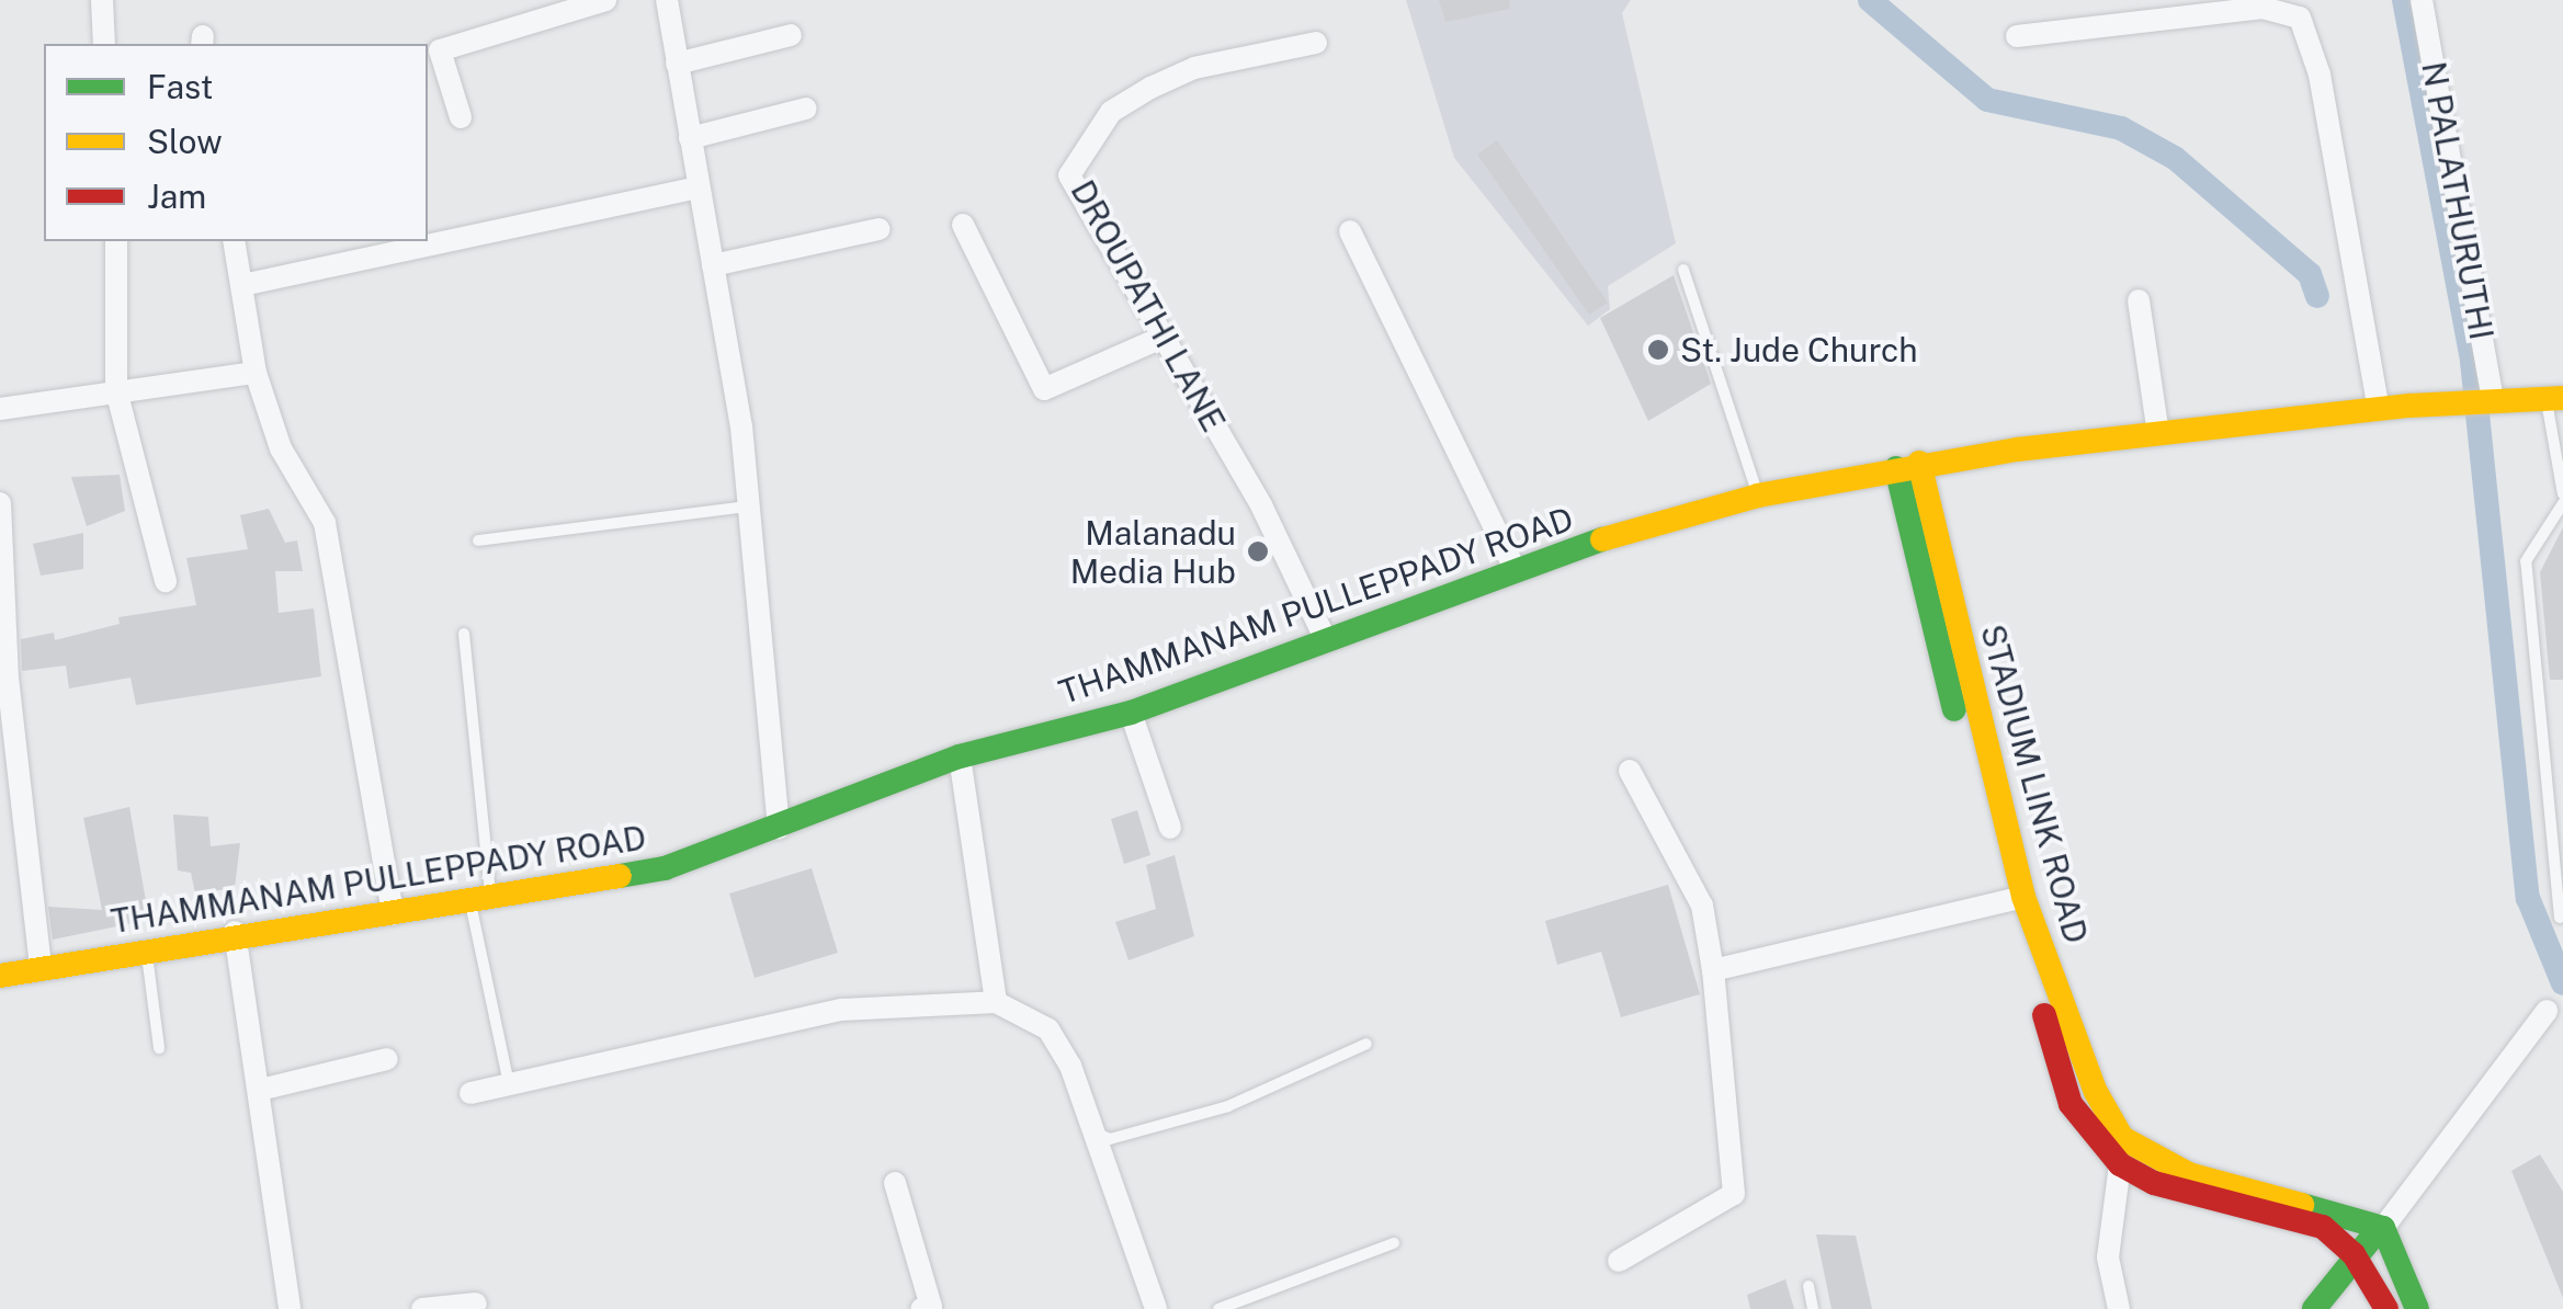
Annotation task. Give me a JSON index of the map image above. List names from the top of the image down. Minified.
{"streets":{"main road":["THAMMANAM PULLEPPADY ROAD","STADIUM LINK ROAD"],"street":["N PALATHURUTHI","DROUPATHI LANE"]},"crossings":[["N PALATHURUTHI","THAMMANAM PULLEPPADY ROAD"],["DROUPATHI LANE","THAMMANAM PULLEPPADY ROAD"],["THAMMANAM PULLEPPADY ROAD","STADIUM LINK ROAD"]],"places":["St. Jude Church","Malanadu Media Hub"],"legend":["Fast","Slow","Jam"]}
